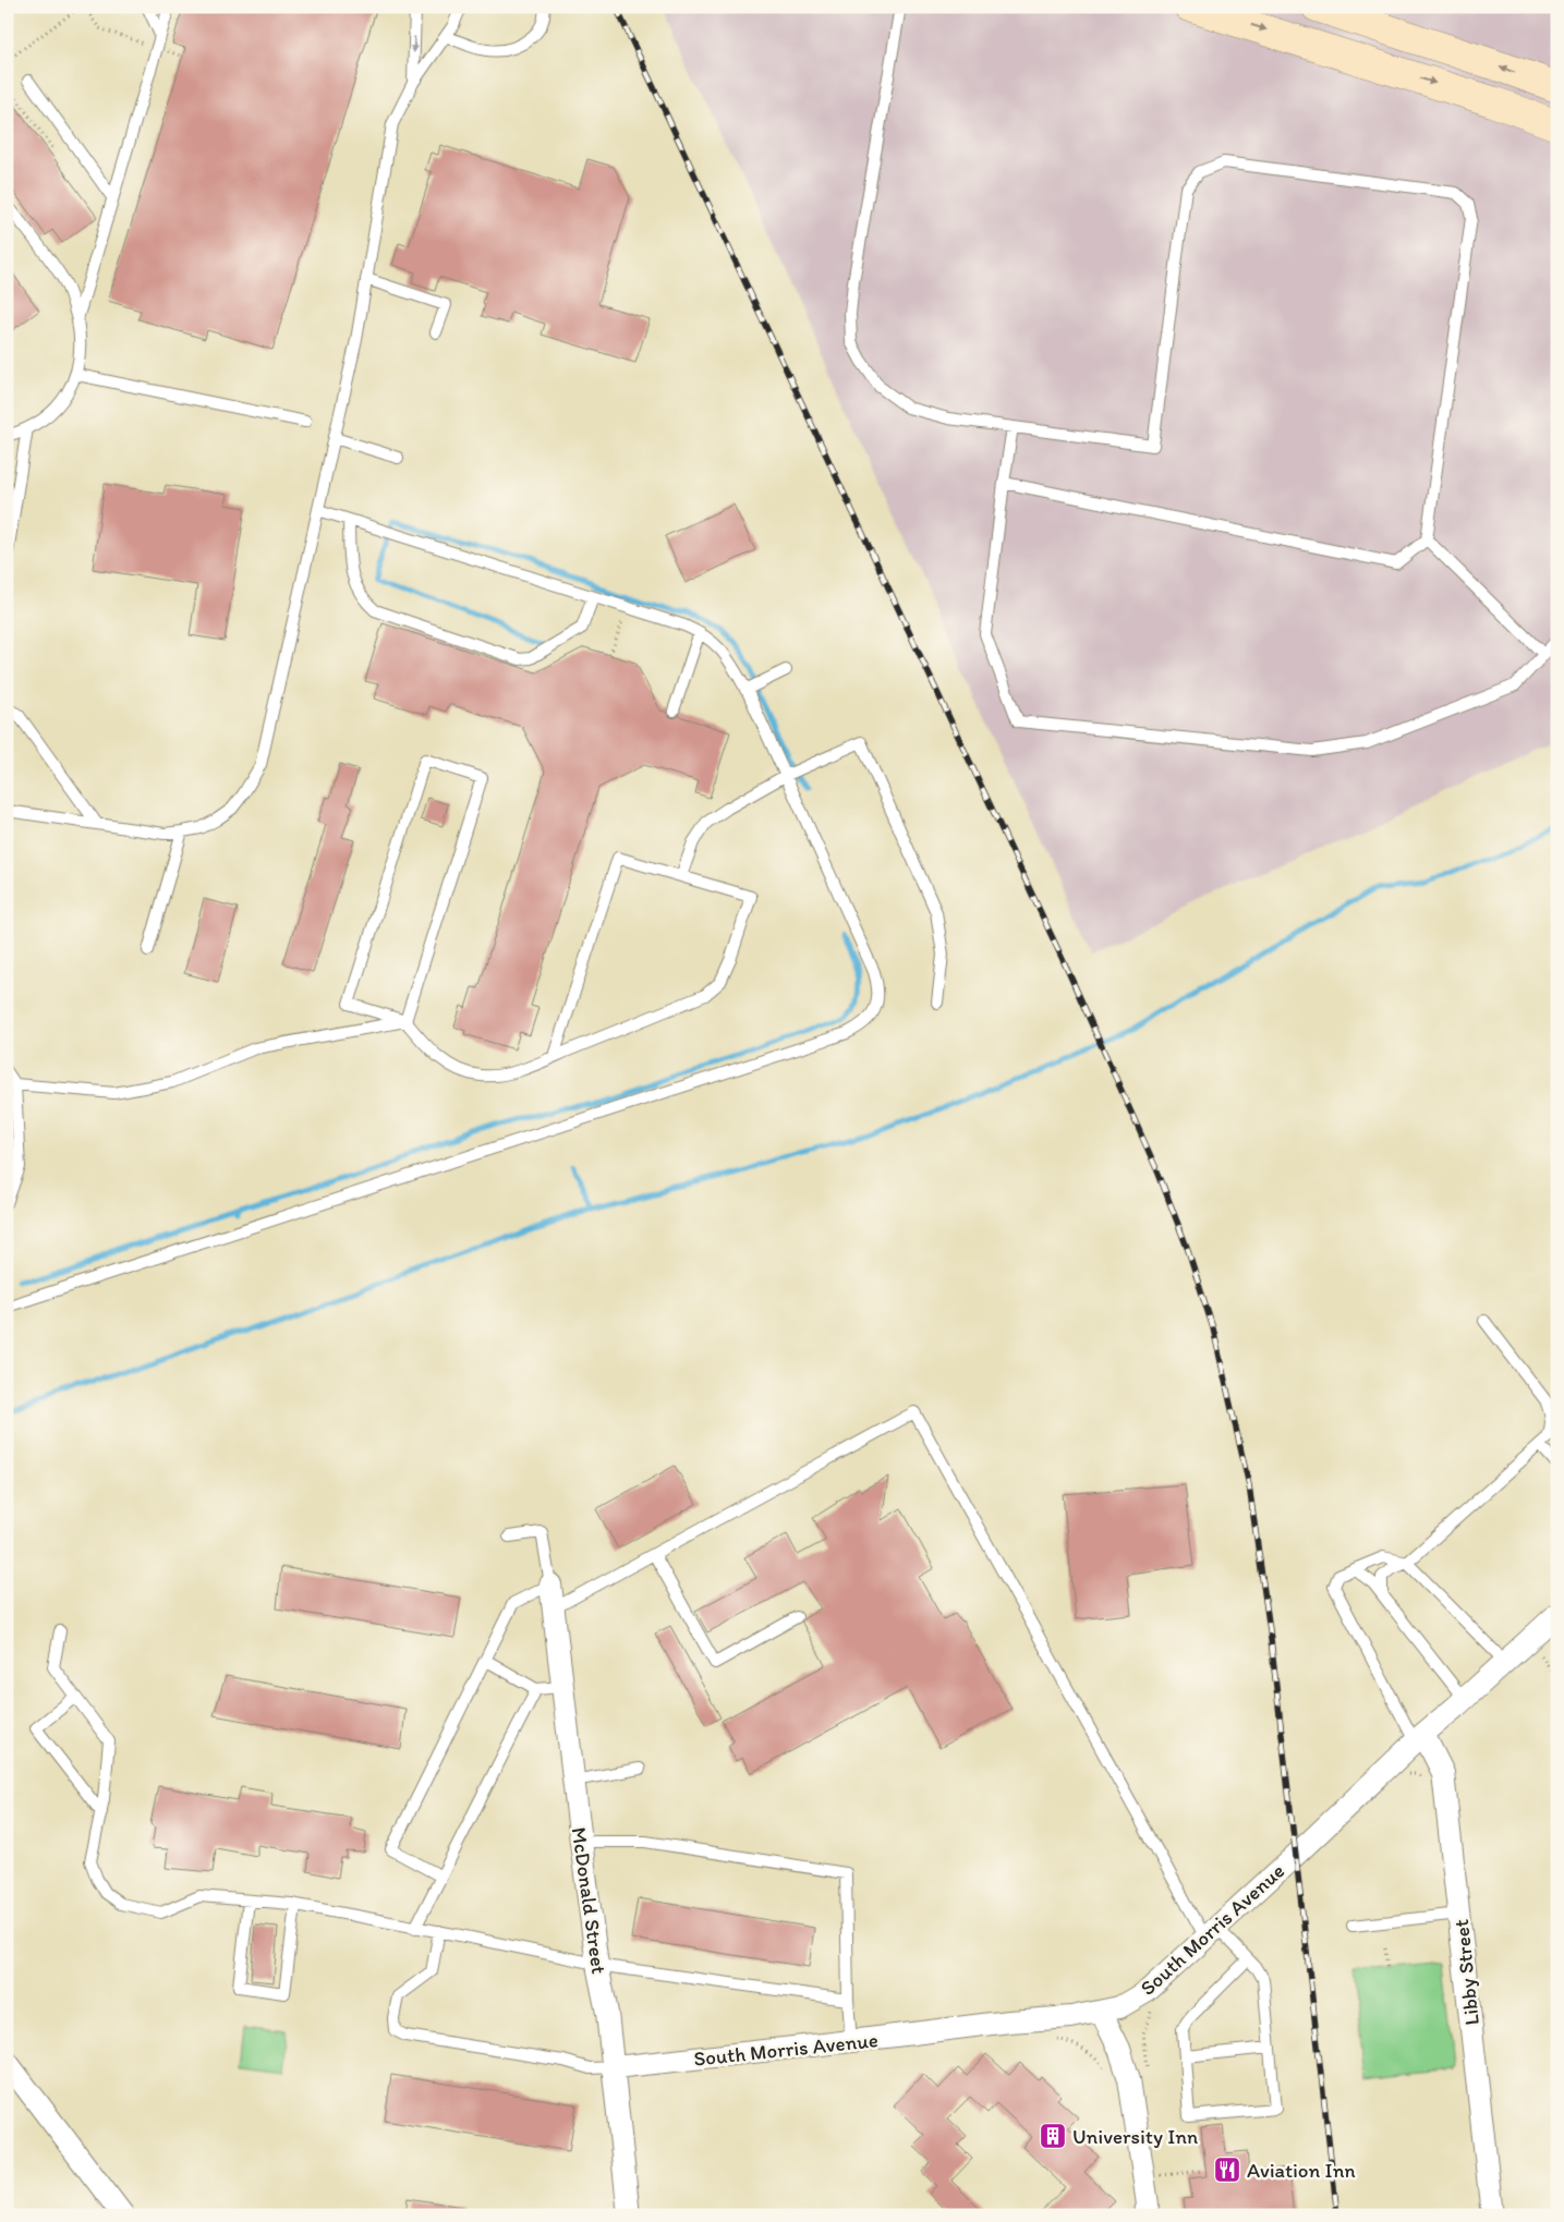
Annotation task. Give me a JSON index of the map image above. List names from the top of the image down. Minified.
{"streets":{"street":["McDonald Street","South Morris Avenue","Libby Street"]},"crossings":[["McDonald Street","South Morris Avenue"],["South Morris Avenue","Libby Street"]],"places":{"building":["University Inn"],"restaurant":["Aviation Inn"]}}
